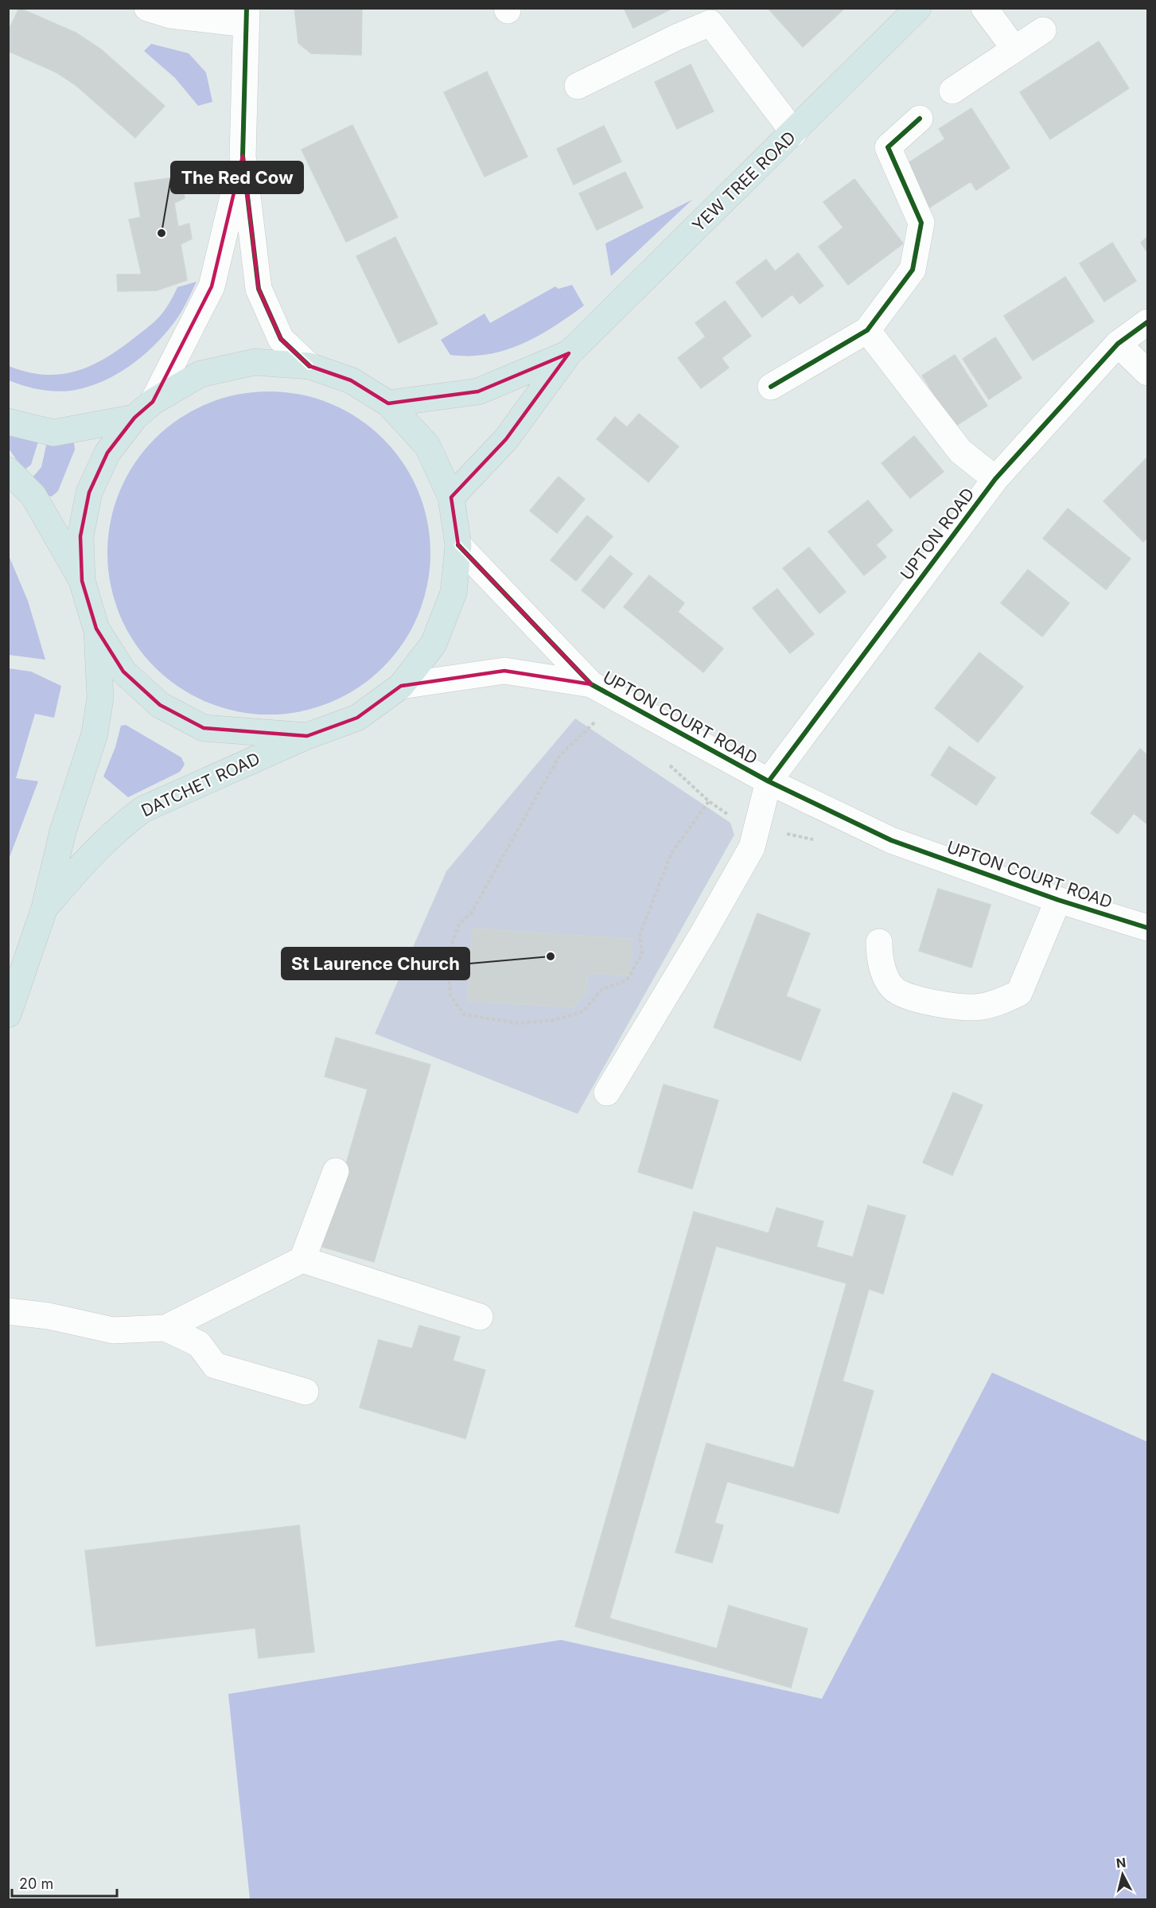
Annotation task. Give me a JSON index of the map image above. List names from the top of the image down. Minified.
{"streets":{"main road":["YEW TREE ROAD","DATCHET ROAD"],"street":["UPTON ROAD","UPTON COURT ROAD"]},"crossings":[["YEW TREE ROAD","DATCHET ROAD"],["UPTON ROAD","UPTON COURT ROAD"],["UPTON COURT ROAD","DATCHET ROAD"]],"places":["The Red Cow","St Laurence Church"],"scale_bar":"20 m","north":"top"}
